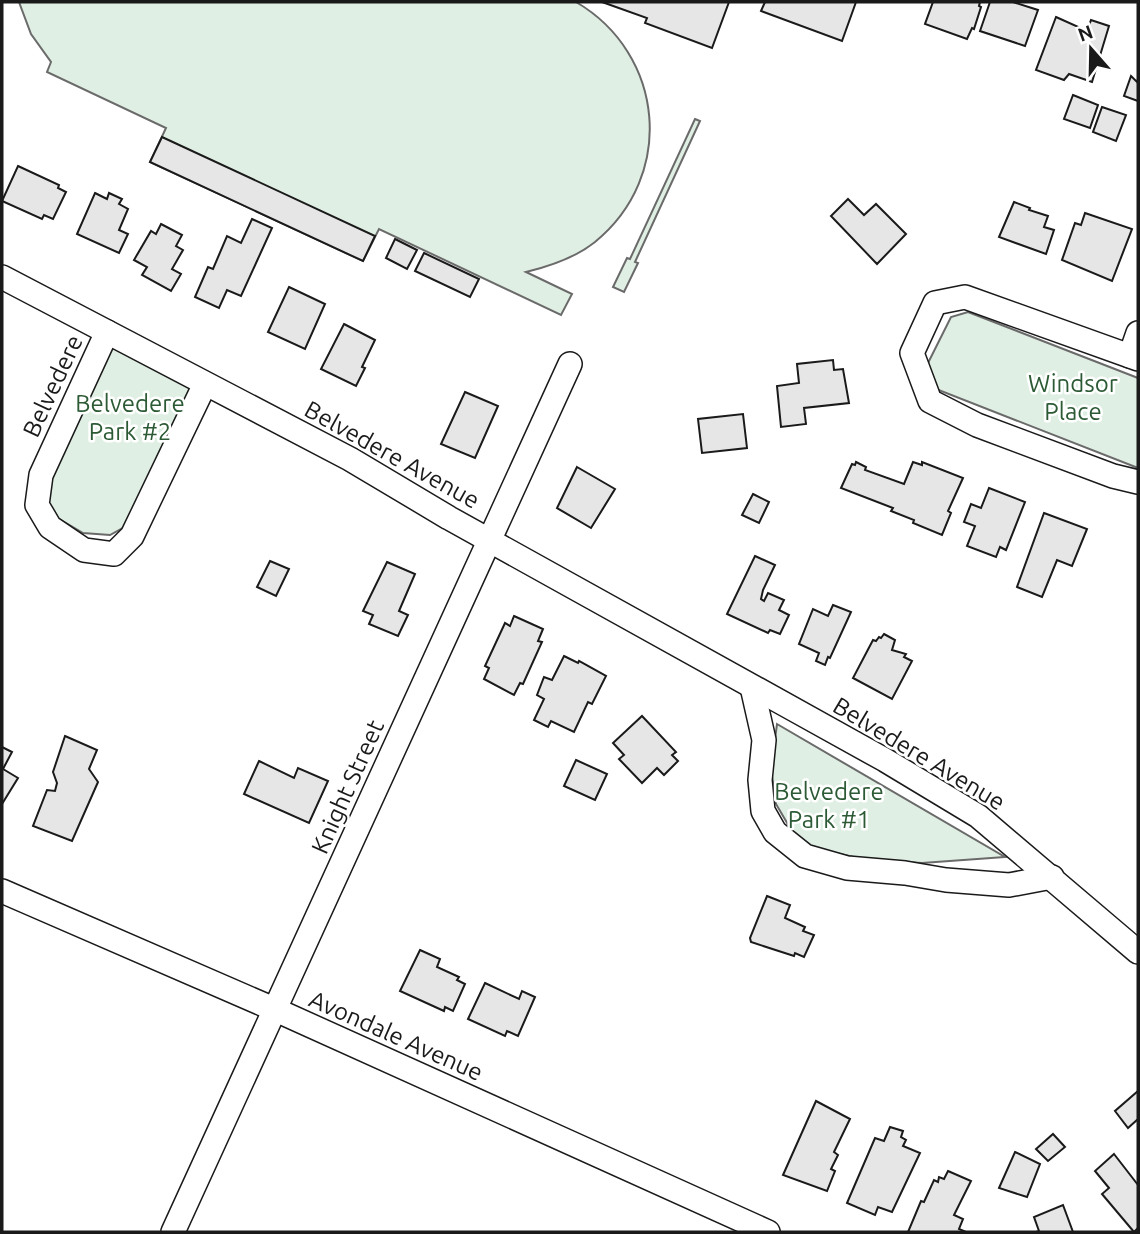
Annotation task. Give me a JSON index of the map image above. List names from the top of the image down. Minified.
{"streets":{"street":["Belvedere","Belvedere Avenue","Knight Street","Avondale Avenue"]},"crossings":[["Belvedere","Belvedere Avenue"],["Belvedere Avenue","Knight Street"],["Knight Street","Avondale Avenue"]],"parks":["Windsor Place","Belvedere Park #2","Belvedere Park #1"],"north":"top"}
